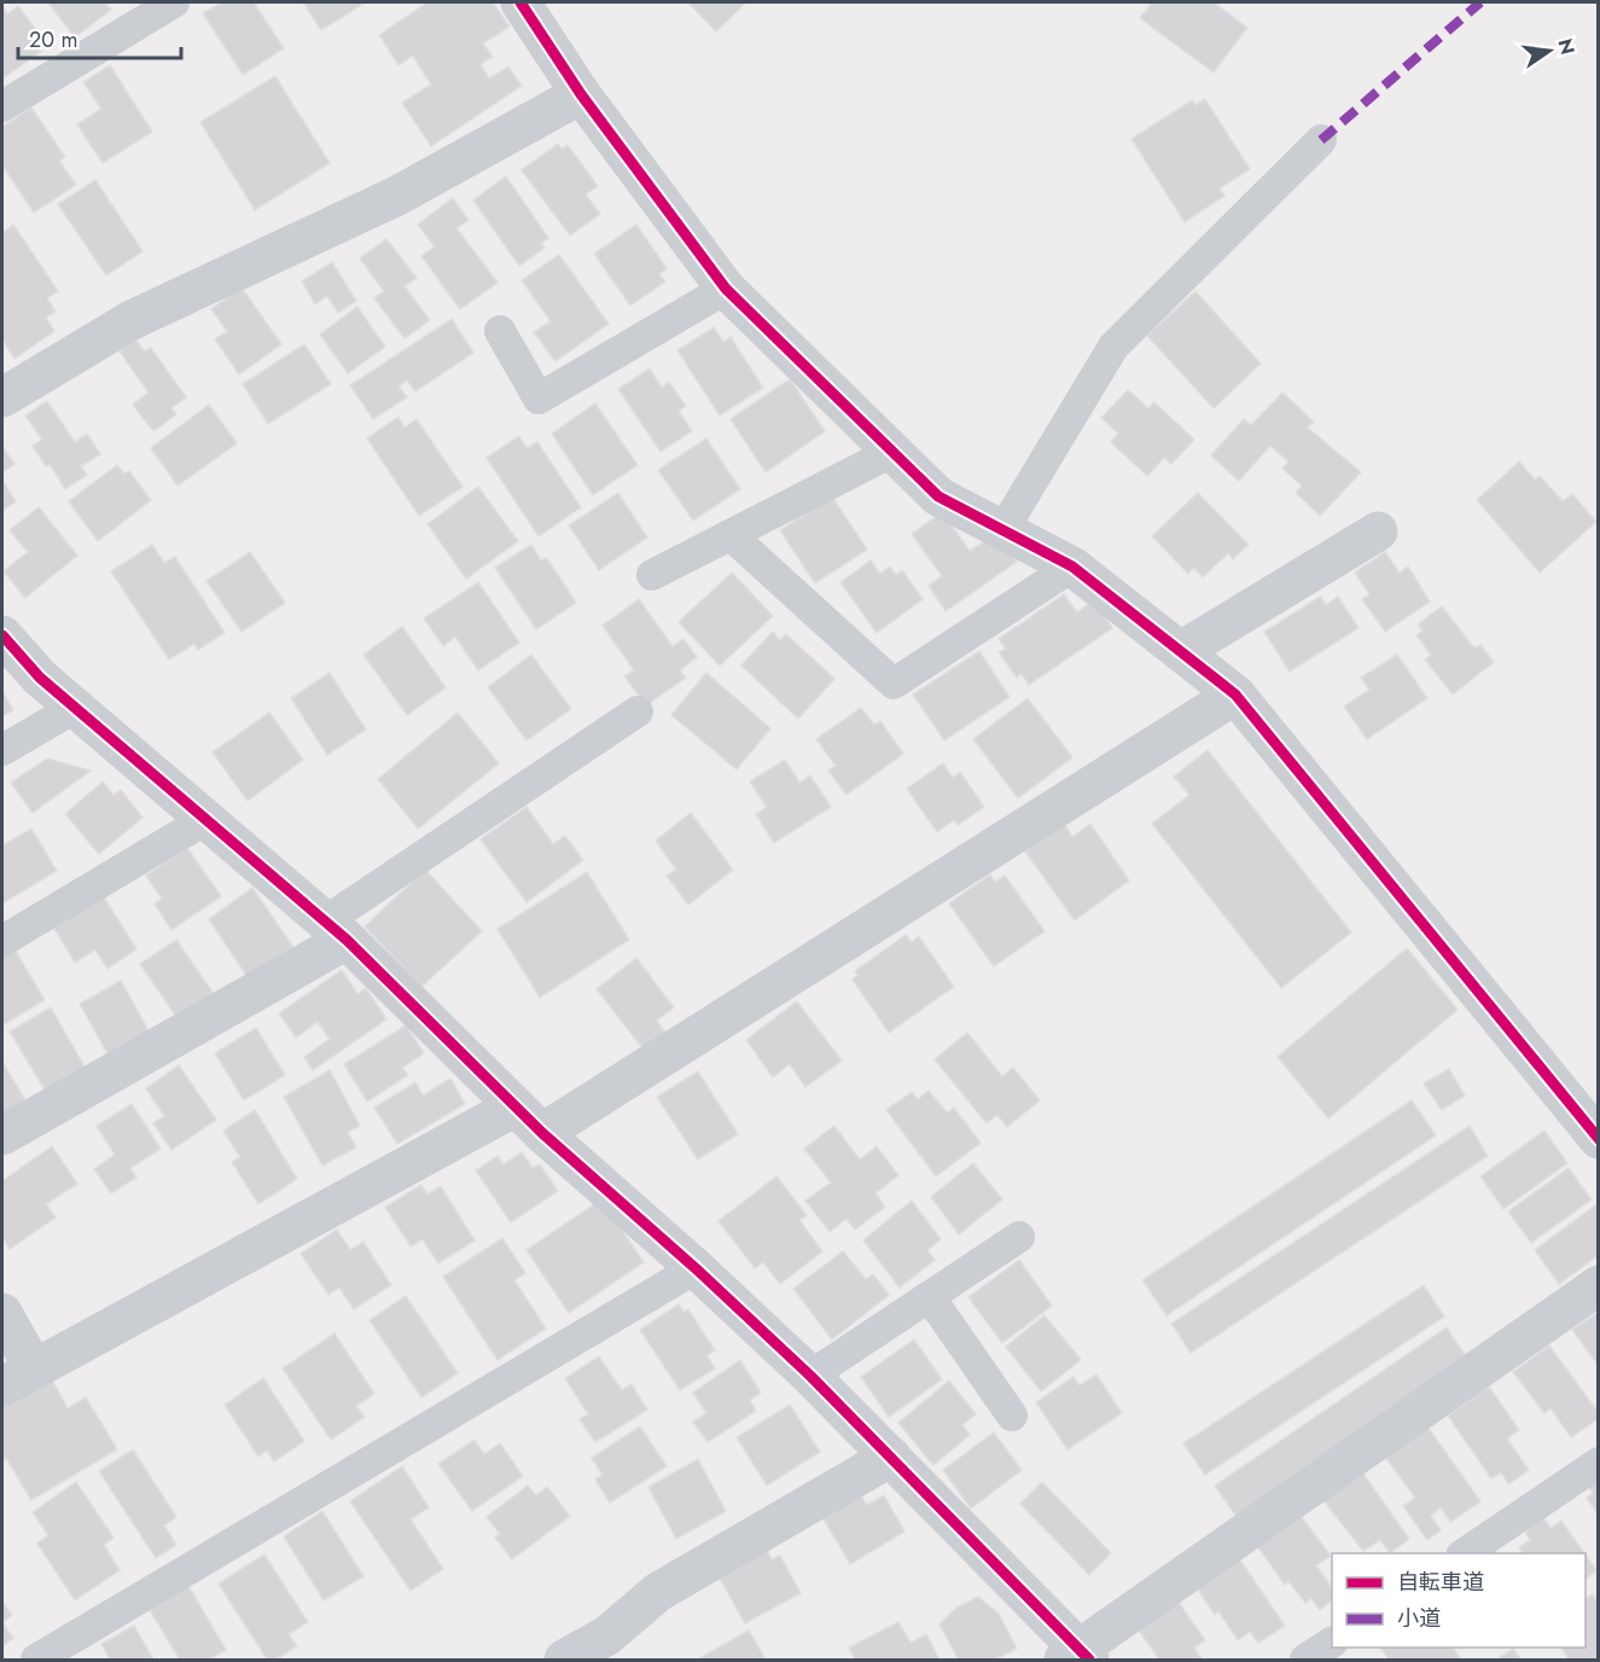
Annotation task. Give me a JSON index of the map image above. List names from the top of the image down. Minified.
{"legend":["自転車道","小道"],"scale_bar":"20 m","north":"right"}
